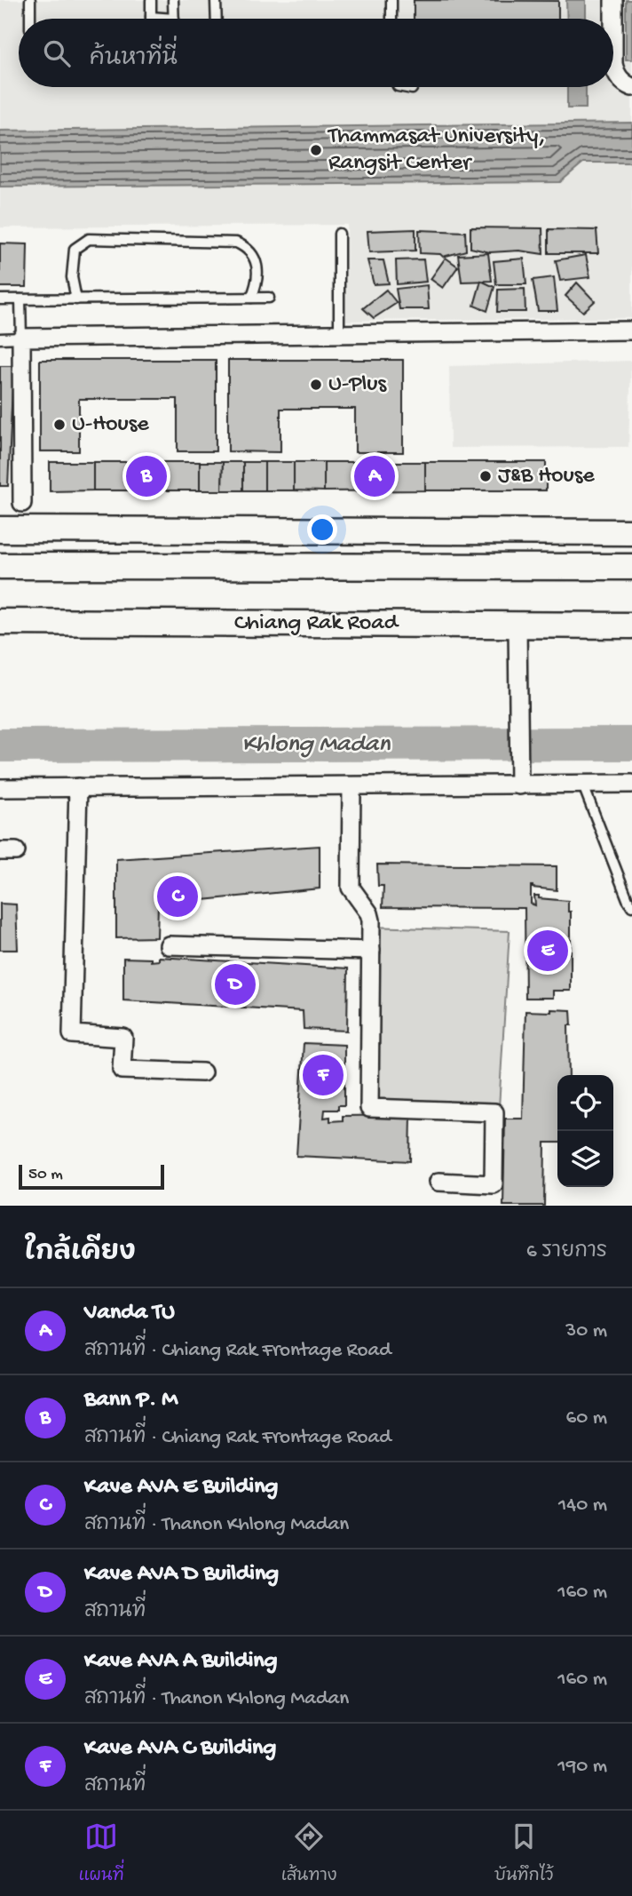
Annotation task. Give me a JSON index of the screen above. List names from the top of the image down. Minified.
{"streets":{"main road":["Chiang Rak Road"]},"water":["Khlong Madan"],"places":["Thammasat University, Rangsit Center","U-Plus","U-House","J&B House"],"scale_bar":"50 m","page":{"search":"ค้นหาที่นี่","pins":["A","B","C","E","D","F"],"scale":"50 m","heading":["ใกล้เคียง","6 รายการ"],"list":[{"mark":"A","name":"Vanda TU","note":"สถานที่ · Chiang Rak Frontage Road","value":"30 m"},{"mark":"B","name":"Bann P. M","note":"สถานที่ · Chiang Rak Frontage Road","value":"60 m"},{"mark":"C","name":"Kave AVA E Building","note":"สถานที่ · Thanon Khlong Madan","value":"140 m"},{"mark":"D","name":"Kave AVA D Building","note":"สถานที่","value":"160 m"},{"mark":"E","name":"Kave AVA A Building","note":"สถานที่ · Thanon Khlong Madan","value":"160 m"},{"mark":"F","name":"Kave AVA C Building","note":"สถานที่","value":"190 m"}],"nav":["แผนที่","เส้นทาง","บันทึกไว้"]}}
